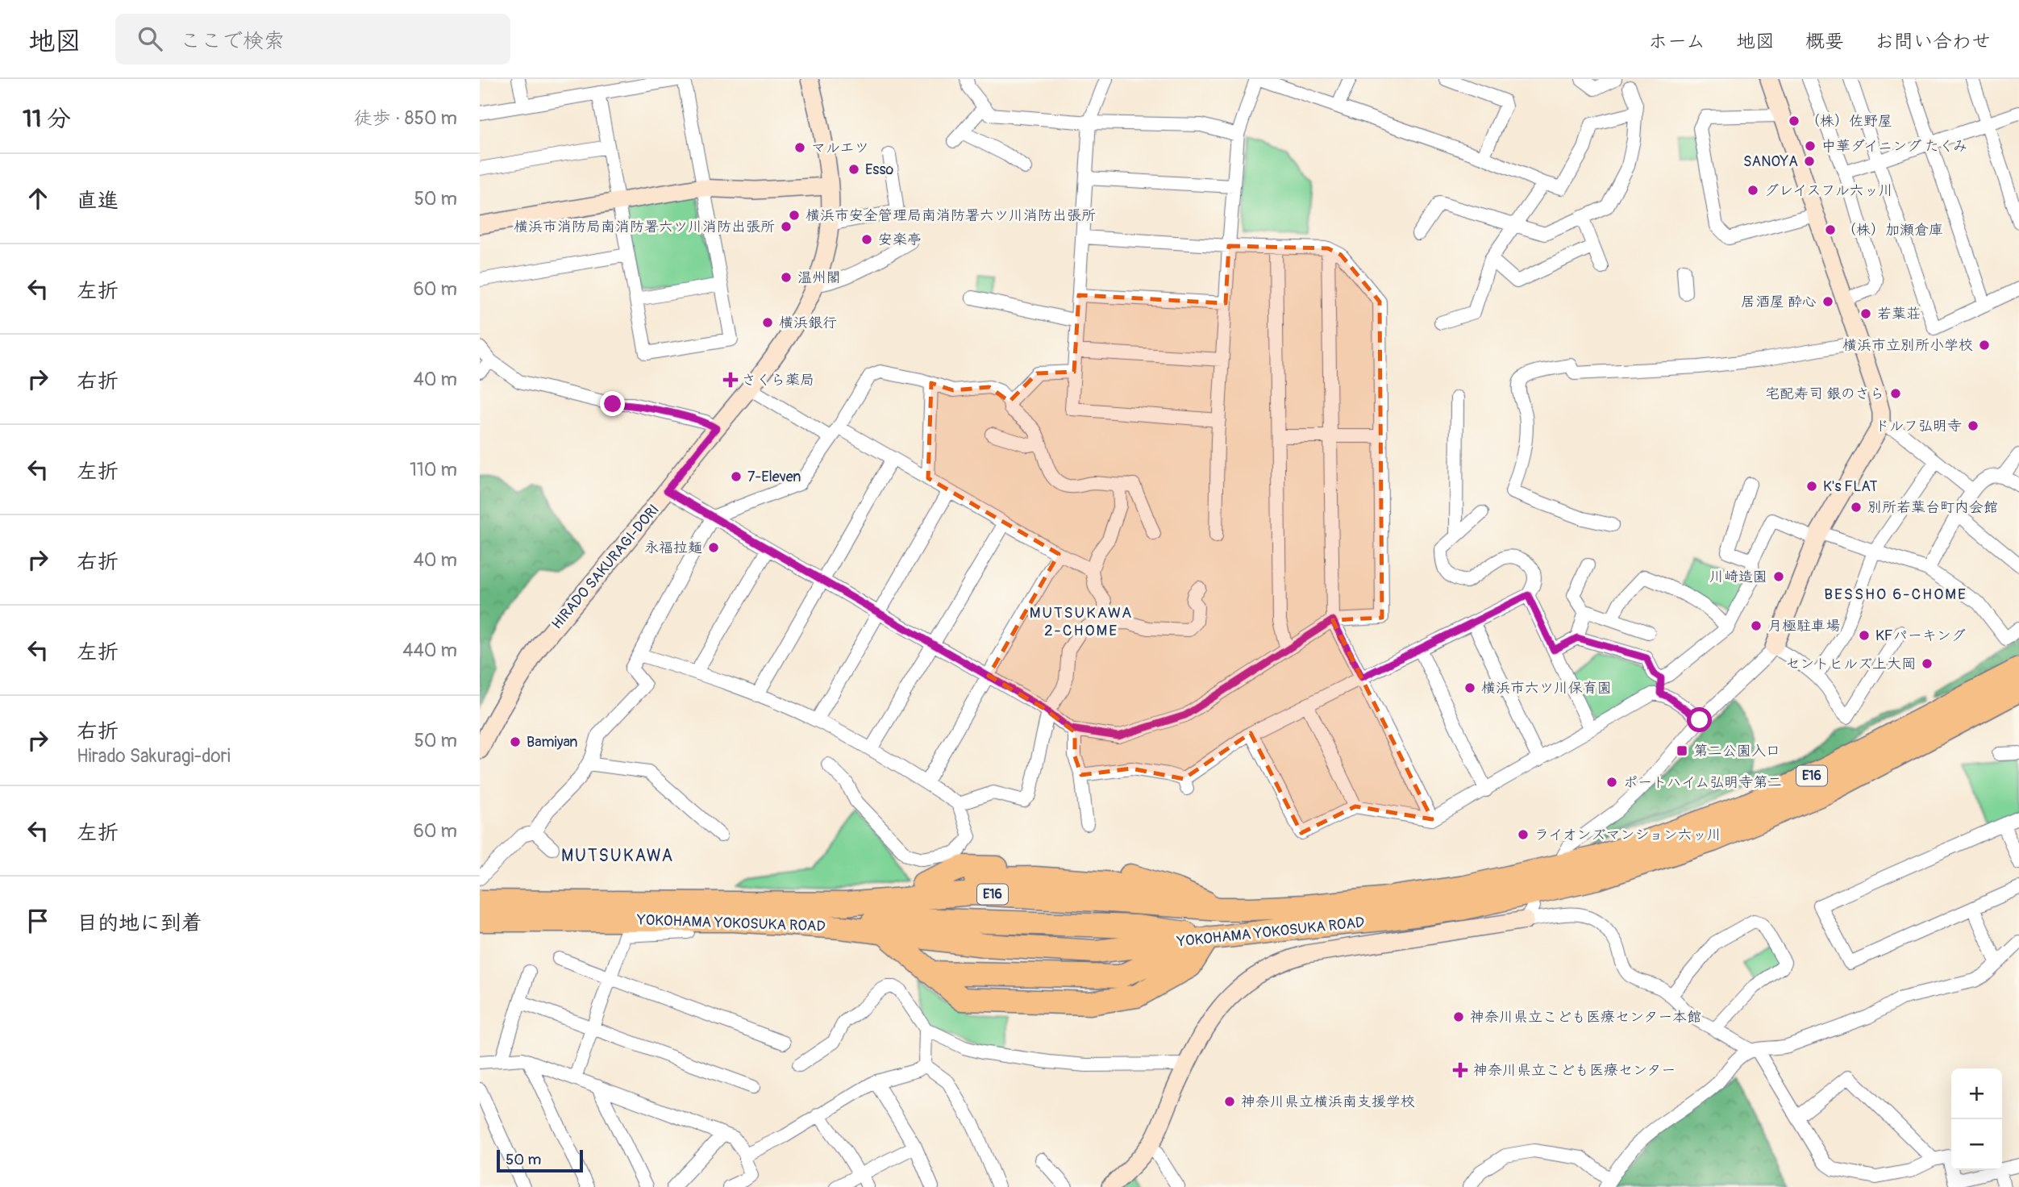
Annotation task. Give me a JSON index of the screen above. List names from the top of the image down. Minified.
{"streets":{"highway":["E16","YOKOHAMA YOKOSUKA ROAD"],"street":["HIRADO SAKURAGI-DORI"]},"districts":["BESSHO 6-CHOME","MUTSUKAWA 2-CHOME","MUTSUKAWA"],"places":{"other":["（株）佐野屋","中華ダイニング たくみ","マルエツ","SANOYA","Esso","グレイスフル六ッ川","横浜市安全管理局南消防署六ツ川消防出張所","横浜市消防局南消防署六ツ川消防出張所","（株）加瀬倉庫","安楽亭","温州閣","居酒屋 酔心","若葉荘","横浜銀行","横浜市立別所小学校","宅配寿司 銀のさら","ドルフ弘明寺","7-Eleven","K's FLAT","別所若葉台町内会館","永福拉麺","川崎造園","月極駐車場","KFパーキング","セントヒルズ上大岡","横浜市六ツ川保育園","Bamiyan","ポートハイム弘明寺第二","ライオンズマンション六ッ川","神奈川県立こども医療センター本館","神奈川県立横浜南支援学校"],"health":["さくら薬局","神奈川県立こども医療センター"],"transit":["第二公園入口"]},"scale_bar":"50 m","page":{"header":"地図","search":"ここで検索","nav":["ホーム","地図","概要","お問い合わせ"],"heading":["11 分","徒歩 · 850 m"],"list":[["直進","50 m"],["左折","60 m"],["右折","40 m"],["左折","110 m"],["右折","40 m"],["左折","440 m"],["右折","Hirado Sakuragi-dori","50 m"],["左折","60 m"],"目的地に到着"],"map_buttons":["+","−"],"scale":"50 m"}}
